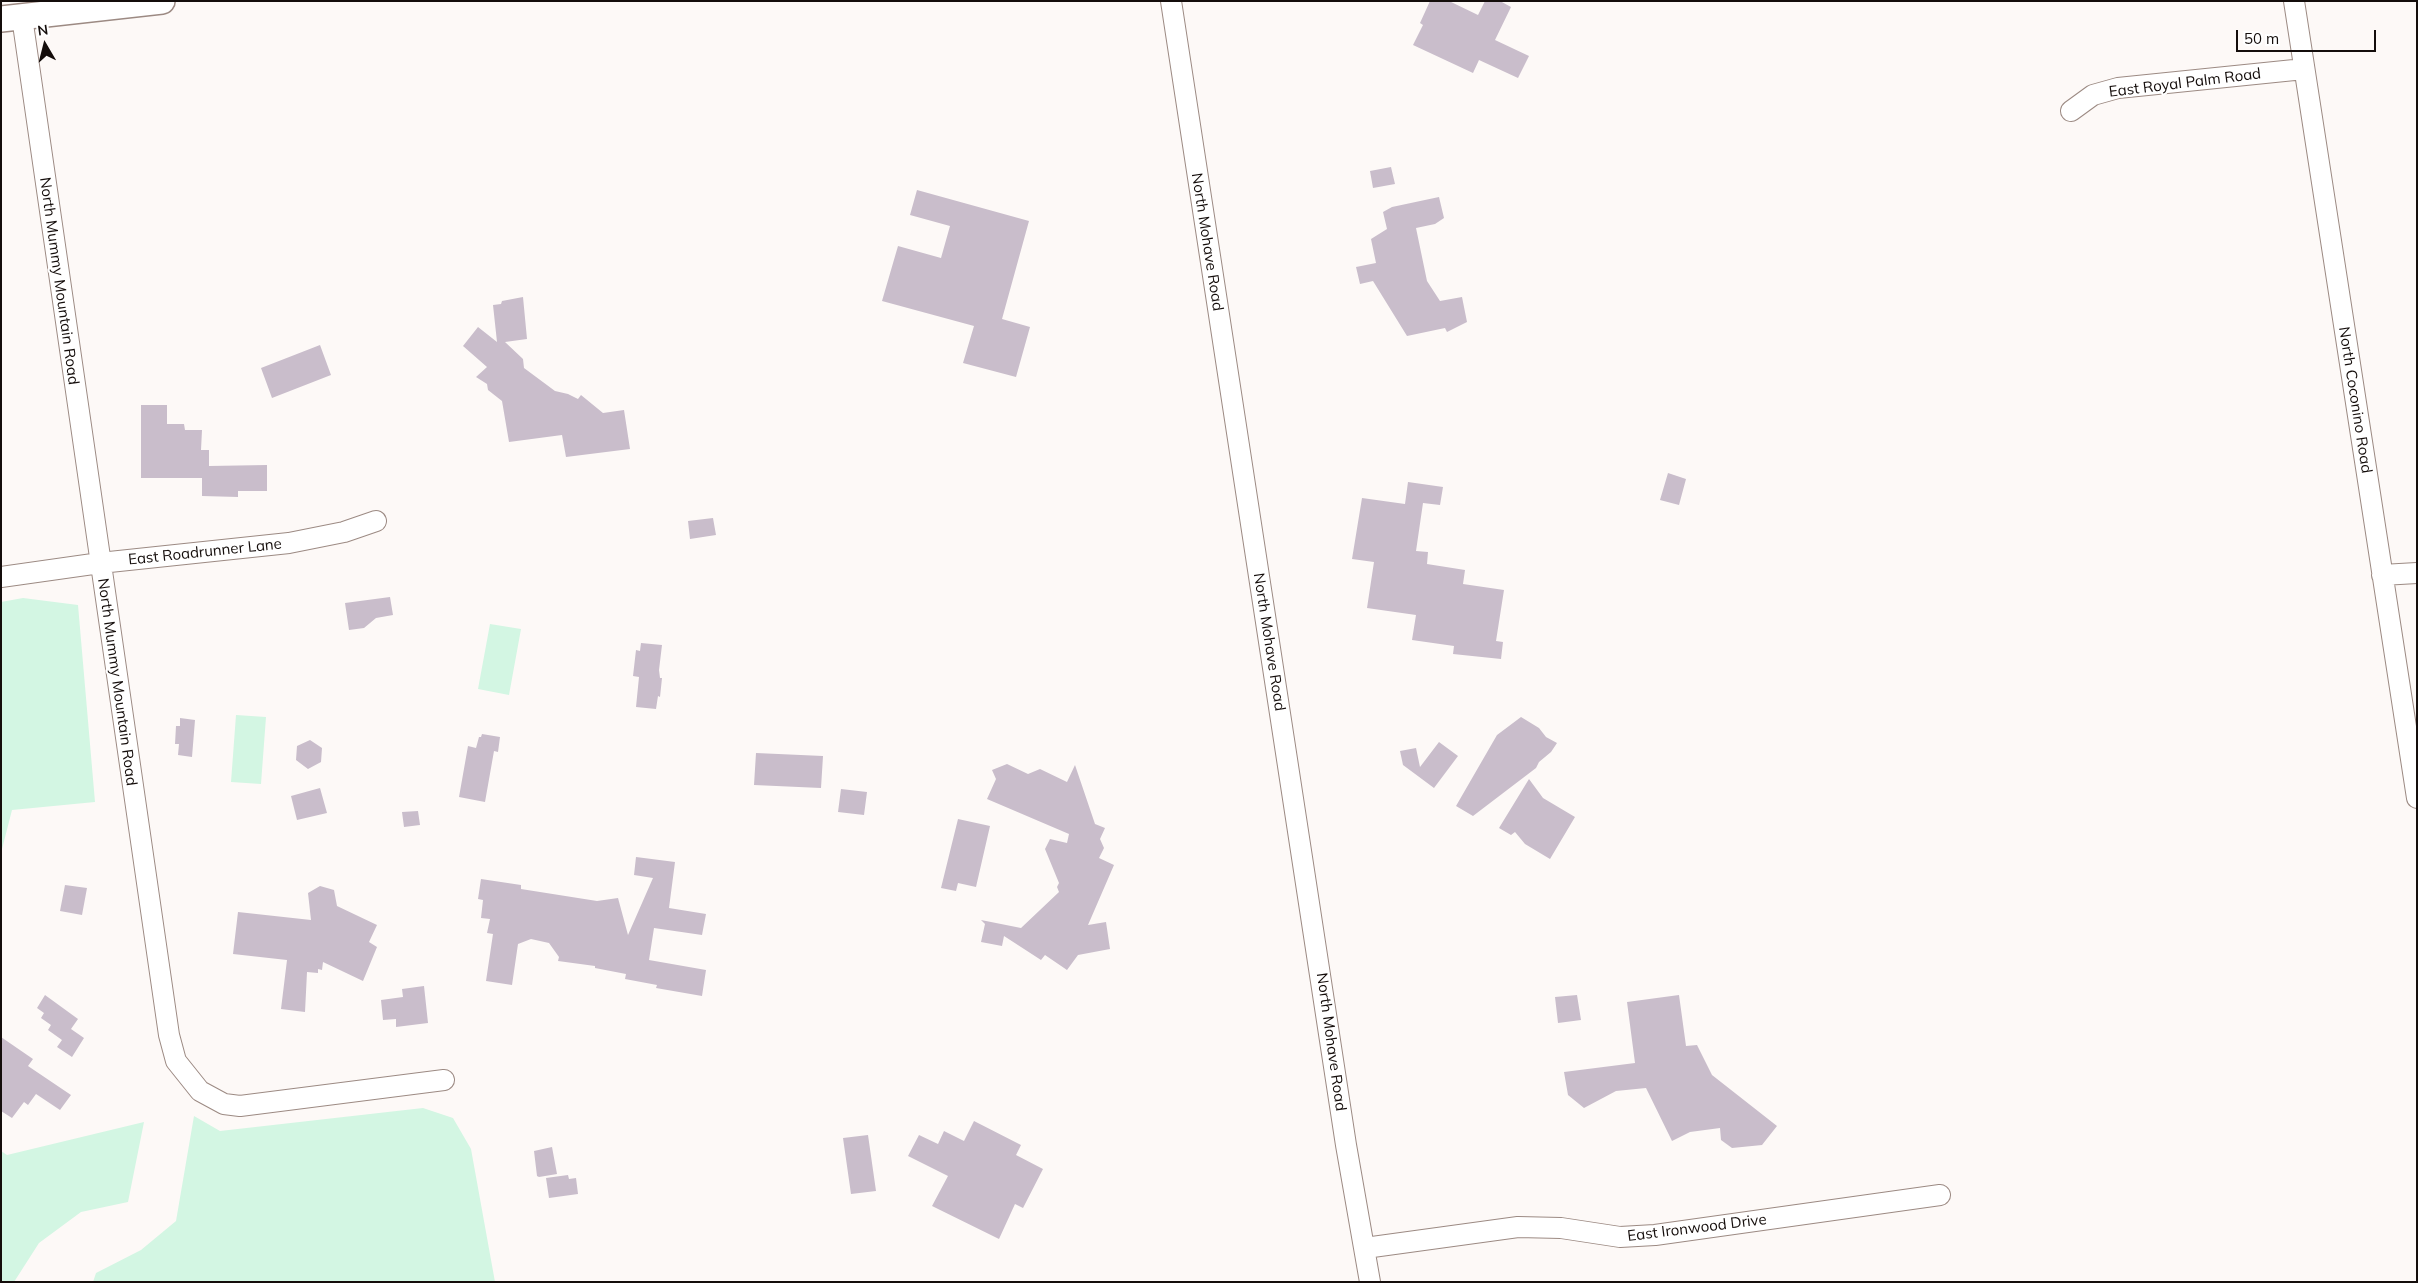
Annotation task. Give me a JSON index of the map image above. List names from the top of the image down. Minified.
{"streets":{"street":["East Royal Palm Road","North Mohave Road","North Mummy Mountain Road","North Coconino Road","East Roadrunner Lane","East Ironwood Drive"]},"crossings":[["East Royal Palm Road","North Coconino Road"],["North Mohave Road","East Ironwood Drive"],["North Mummy Mountain Road","East Roadrunner Lane"]],"scale_bar":"50 m","north":"top"}
